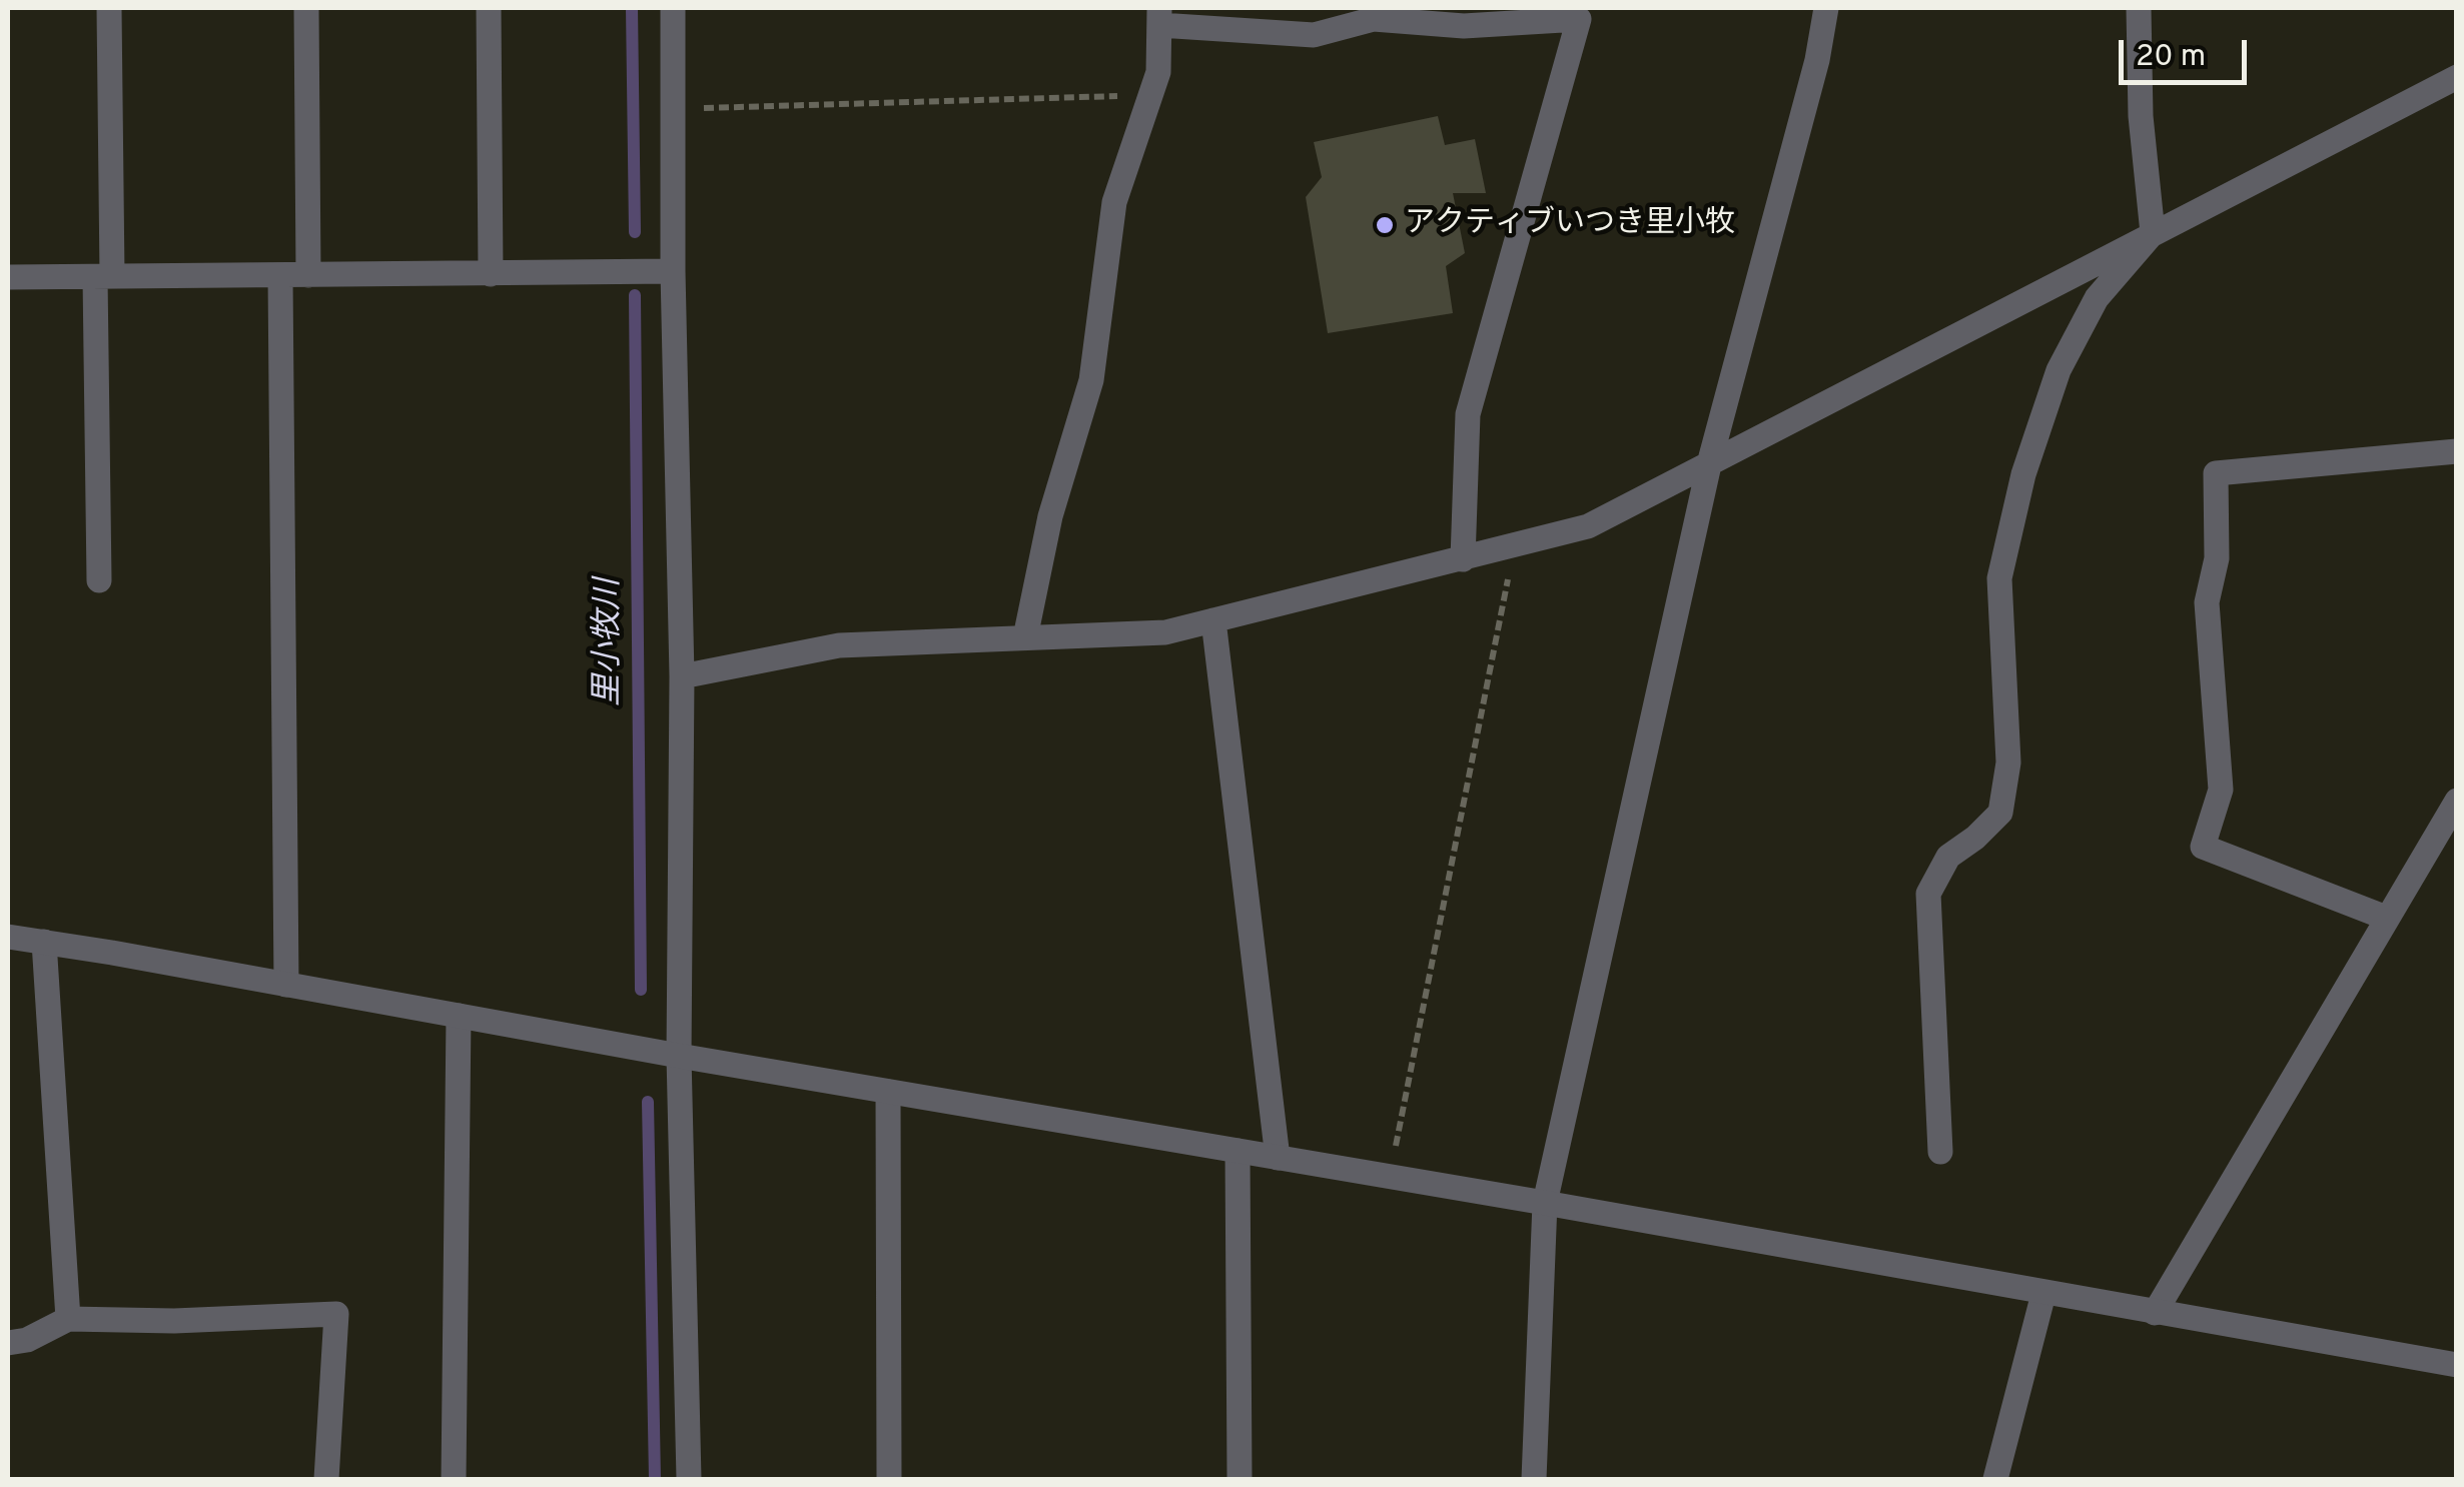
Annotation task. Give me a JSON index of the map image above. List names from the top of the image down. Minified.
{"water":["里小牧川"],"places":["アクティブいつき里小牧"],"scale_bar":"20 m"}
